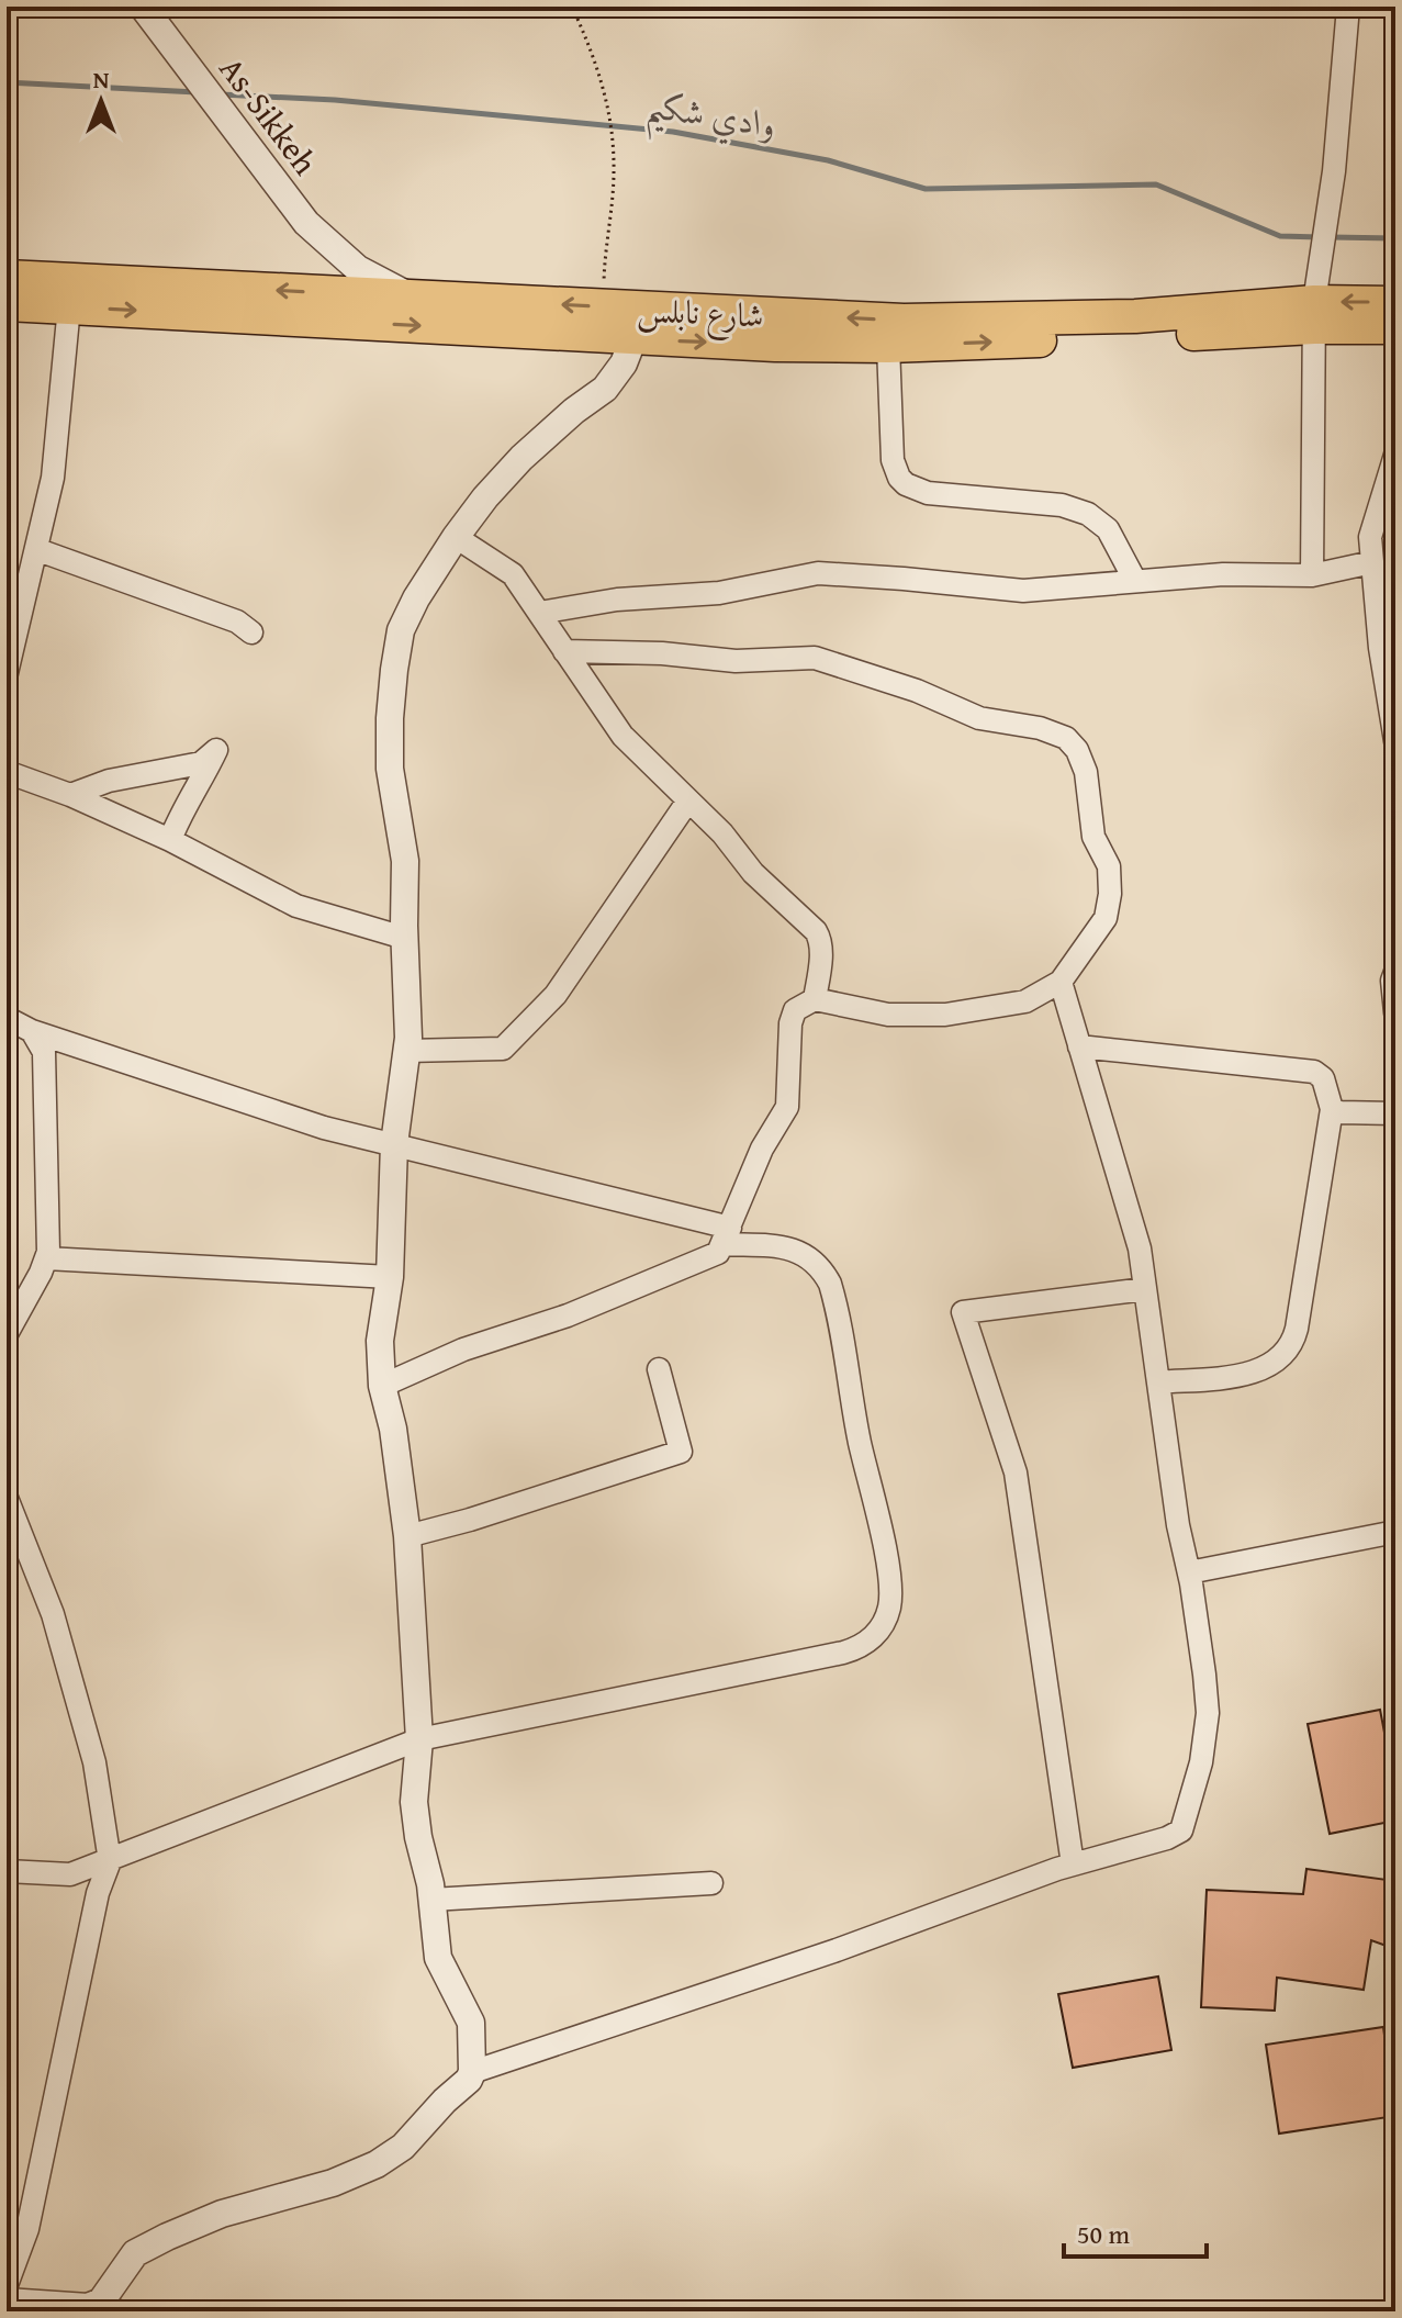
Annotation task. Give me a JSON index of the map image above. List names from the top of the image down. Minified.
{"streets":{"main road":["شارع نابلس"],"street":["As-Sikkeh"]},"water":["وادي شكيم"],"scale_bar":"50 m","north":"top"}
